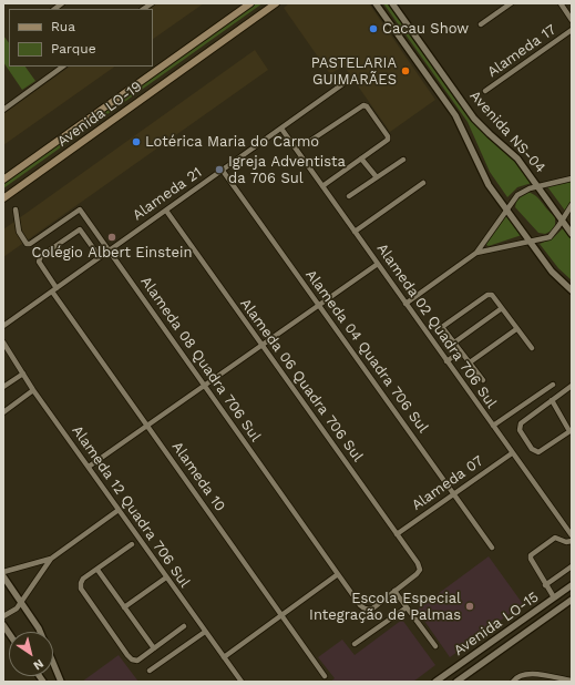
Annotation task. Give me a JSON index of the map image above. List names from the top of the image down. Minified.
{"streets":{"main road":["Avenida LO-19"],"street":["Alameda 17","Avenida NS-04","Alameda 21","Alameda 02 Quadra 706 Sul","Alameda 04 Quadra 706 Sul","Alameda 08 Quadra 706 Sul","Alameda 06 Quadra 706 Sul","Alameda 10","Alameda 07","Alameda 12 Quadra 706 Sul","Avenida LO-15"]},"crossings":[["Alameda 21","Alameda 02 Quadra 706 Sul"],["Alameda 21","Alameda 04 Quadra 706 Sul"],["Alameda 21","Alameda 08 Quadra 706 Sul"],["Alameda 21","Alameda 06 Quadra 706 Sul"],["Alameda 21","Alameda 10"],["Alameda 02 Quadra 706 Sul","Alameda 07"],["Alameda 04 Quadra 706 Sul","Alameda 07"],["Alameda 08 Quadra 706 Sul","Alameda 06 Quadra 706 Sul"],["Alameda 06 Quadra 706 Sul","Alameda 07"]],"places":["Cacau Show","PASTELARIA GUIMARÃES","Lotérica Maria do Carmo","Igreja Adventista da 706 Sul","Colégio Albert Einstein","Escola Especial Integração de Palmas"],"legend":["Rua","Parque"],"north":"bottom right"}
